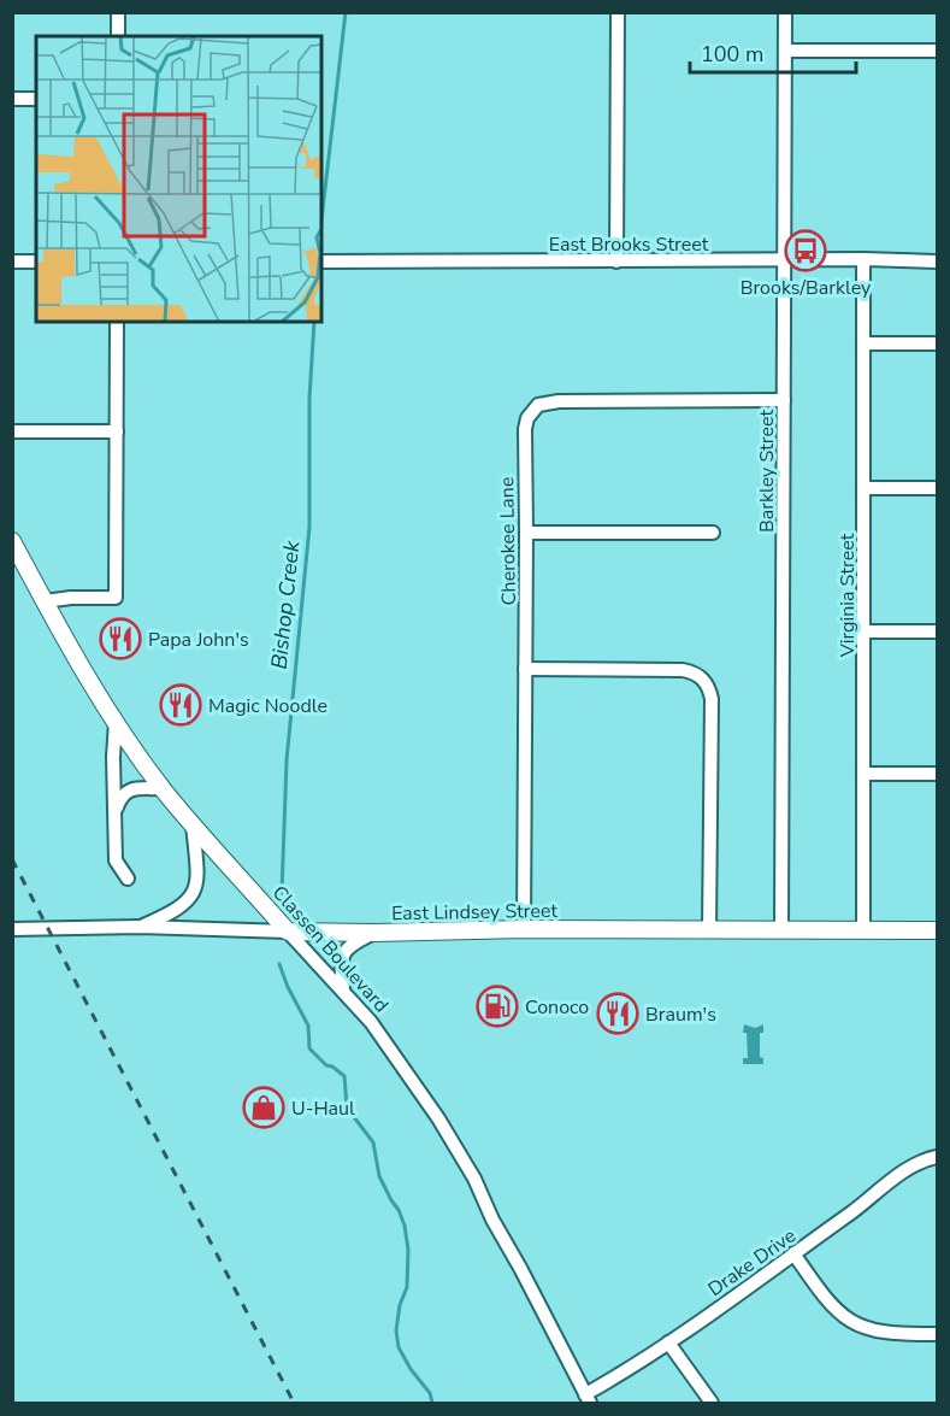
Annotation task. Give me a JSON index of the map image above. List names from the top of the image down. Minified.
{"streets":{"main road":["East Lindsey Street","Classen Boulevard"],"street":["East Brooks Street","Barkley Street","Cherokee Lane","Virginia Street","Drake Drive"]},"crossings":[["East Brooks Street","Barkley Street"],["East Brooks Street","Virginia Street"],["Barkley Street","Cherokee Lane"],["Barkley Street","East Lindsey Street"],["Cherokee Lane","East Lindsey Street"],["Virginia Street","East Lindsey Street"],["East Lindsey Street","Classen Boulevard"],["Classen Boulevard","Drake Drive"]],"water":["Bishop Creek"],"places":{"bus stop":["Brooks/Barkley"],"restaurant":["Papa John's","Magic Noodle","Braum's"],"fuel station":["Conoco"],"shop":["U-Haul"]},"scale_bar":"100 m"}
